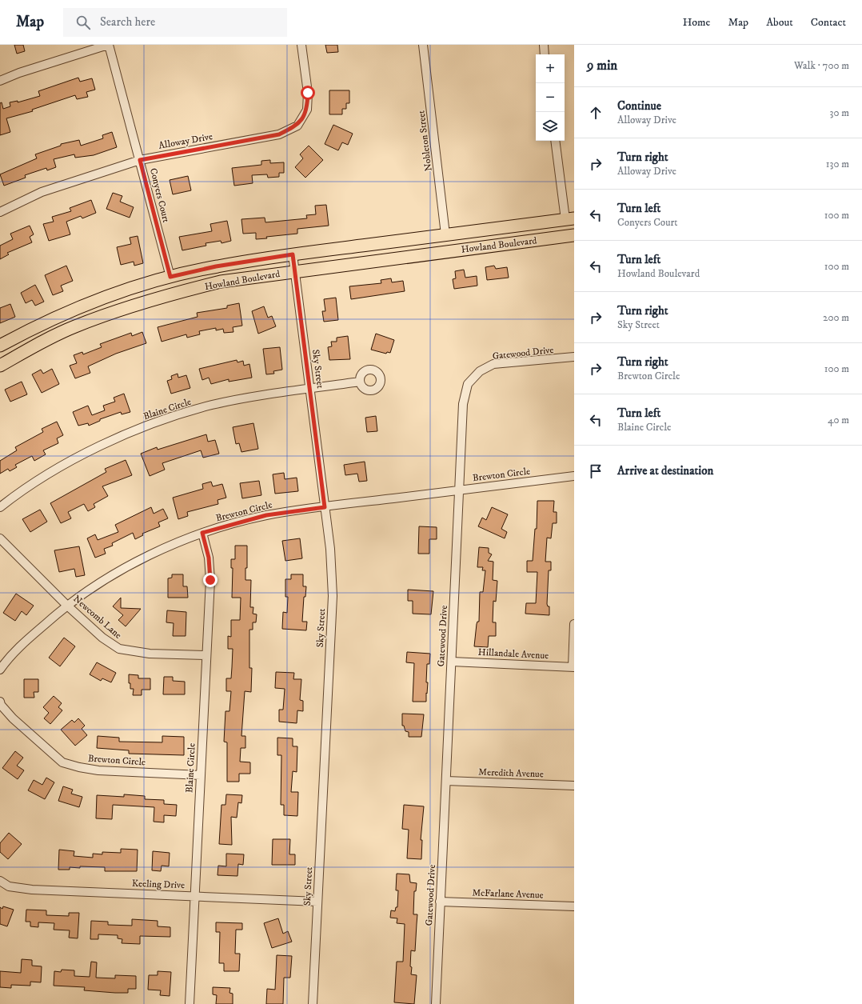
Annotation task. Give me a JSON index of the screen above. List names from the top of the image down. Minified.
{"streets":{"main road":["Howland Boulevard"],"street":["Alloway Drive","Nobleton Street","Conyers Court","Gatewood Drive","Sky Street","Blaine Circle","Brewton Circle","Newcomb Lane","Hillandale Avenue","Meredith Avenue","Keeling Drive","McFarlane Avenue"]},"crossings":[["Alloway Drive","Conyers Court"],["Nobleton Street","Howland Boulevard"],["Conyers Court","Howland Boulevard"],["Howland Boulevard","Sky Street"],["Gatewood Drive","Brewton Circle"],["Gatewood Drive","Hillandale Avenue"],["Gatewood Drive","Meredith Avenue"],["Gatewood Drive","McFarlane Avenue"],["Sky Street","Blaine Circle"],["Sky Street","Brewton Circle"],["Sky Street","Keeling Drive"],["Blaine Circle","Brewton Circle"],["Blaine Circle","Newcomb Lane"],["Blaine Circle","Keeling Drive"],["Brewton Circle","Newcomb Lane"]],"page":{"header":"Map","search":"Search here","nav":["Home","Map","About","Contact"],"heading":["9 min","Walk · 700 m"],"map_buttons":["+","−"],"list":[["Continue","Alloway Drive","30 m"],["Turn right","Alloway Drive","130 m"],["Turn left","Conyers Court","100 m"],["Turn left","Howland Boulevard","100 m"],["Turn right","Sky Street","200 m"],["Turn right","Brewton Circle","100 m"],["Turn left","Blaine Circle","40 m"],"Arrive at destination"]}}
